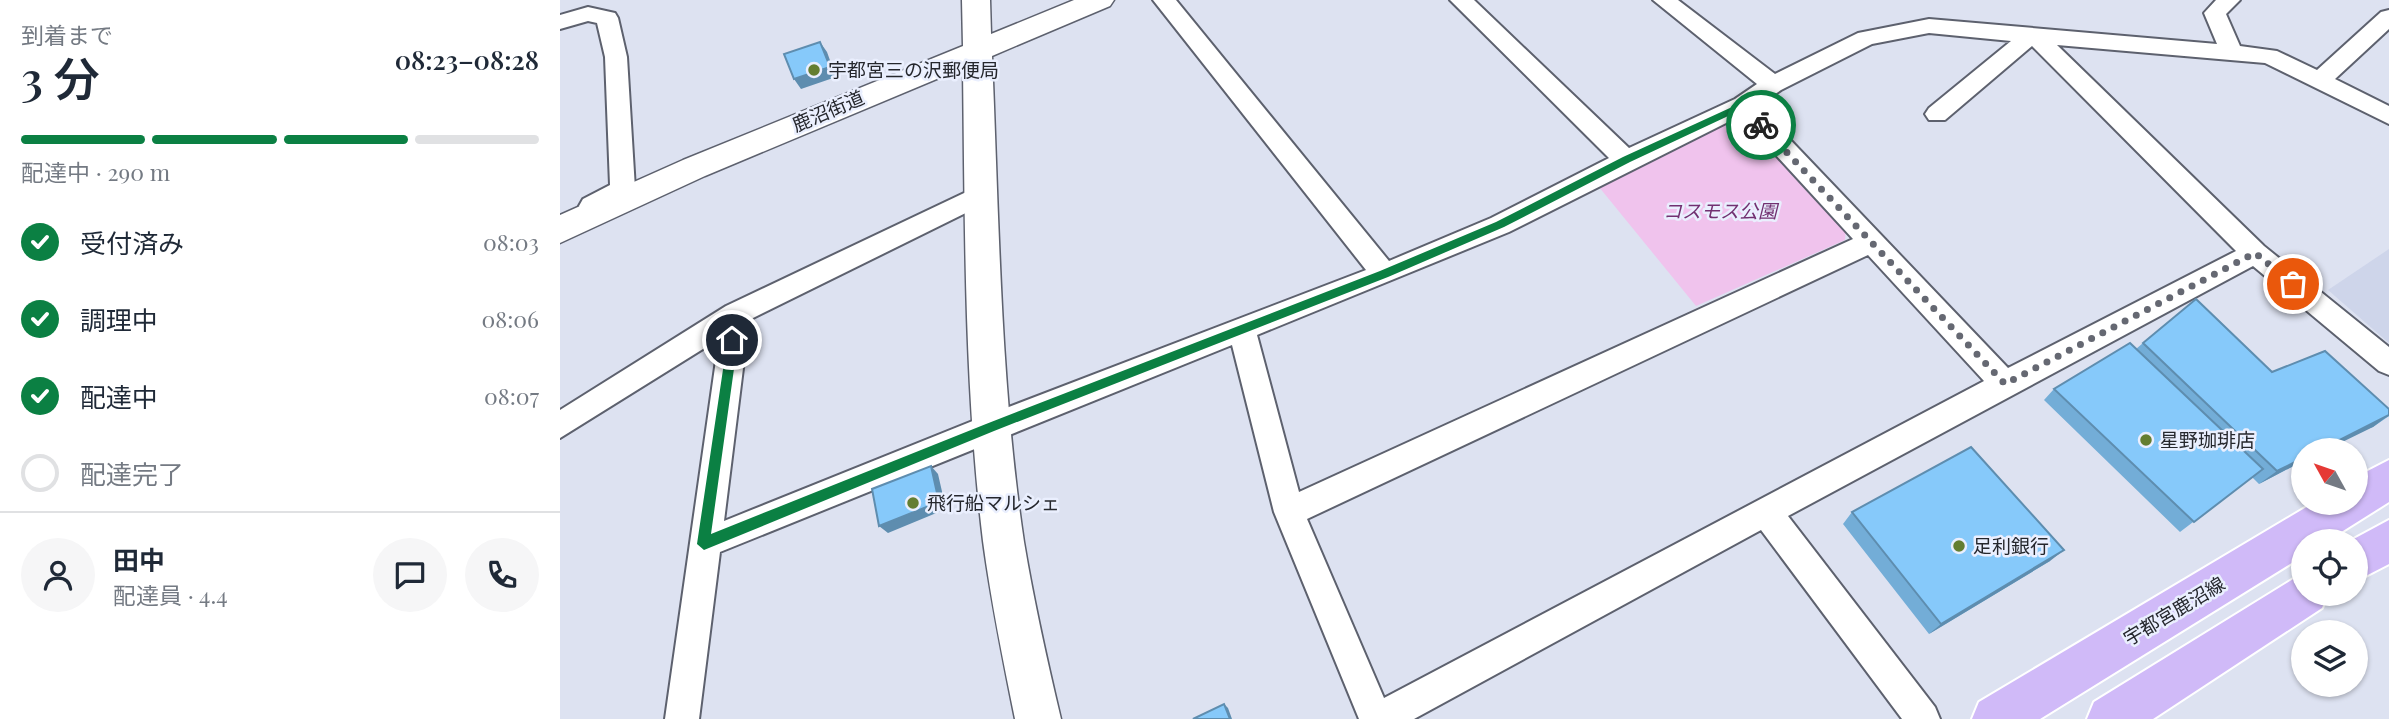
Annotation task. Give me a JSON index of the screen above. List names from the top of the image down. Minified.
{"streets":{"main road":["宇都宮鹿沼線"],"street":["鹿沼街道"]},"parks":["コスモス公園"],"places":["宇都宮三の沢郵便局","星野珈琲店","飛行船マルシェ","足利銀行"],"north":"top left","page":{"heading":["3 分","到着まで","08:23–08:28"],"panel":["田中","配達員 · 4.4"],"bar":"配達中 · 290 m","list":[["受付済み","08:03"],["調理中","08:06"],["配達中","08:07"],"配達完了"]}}
